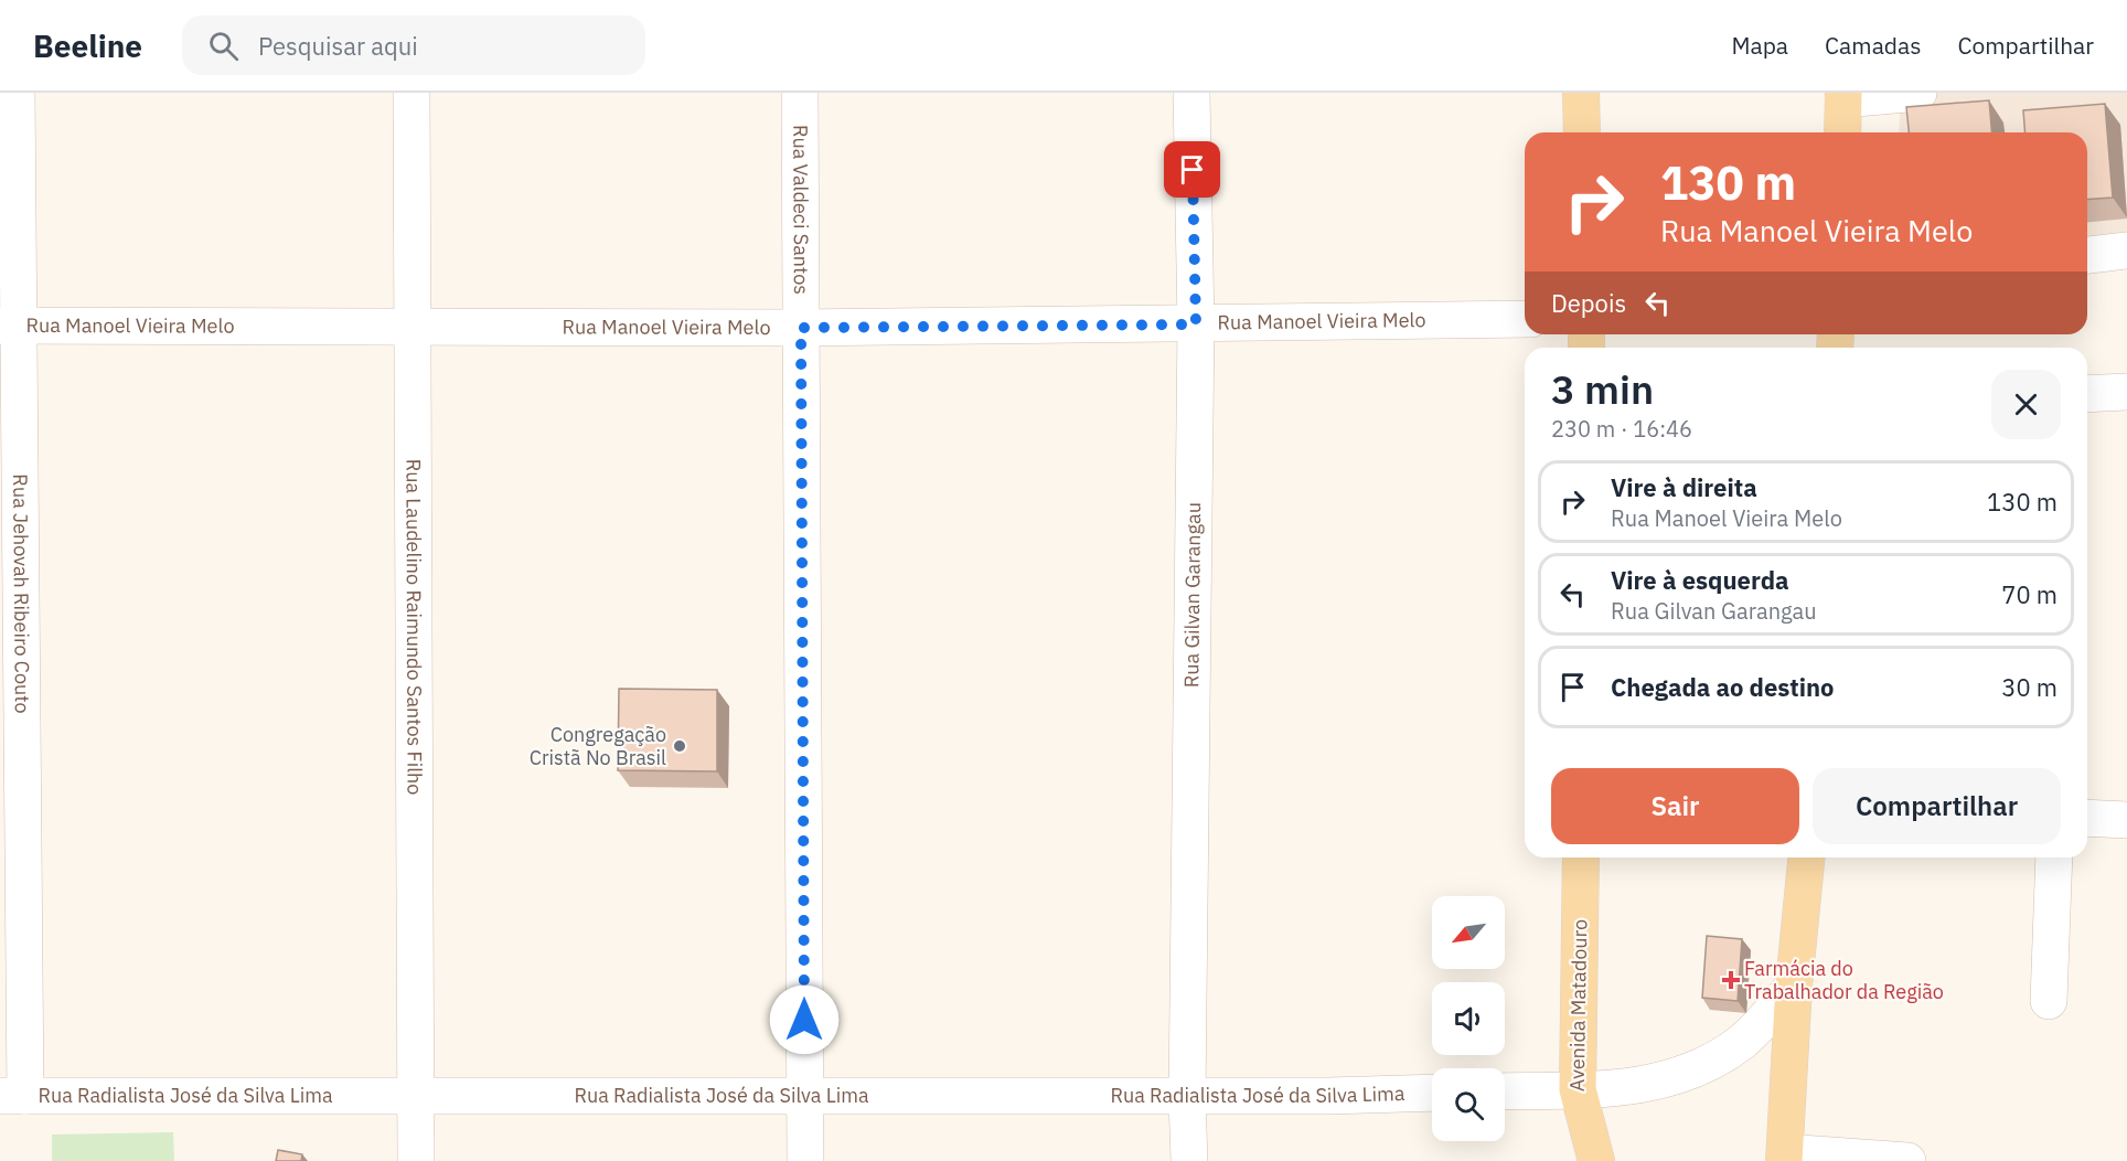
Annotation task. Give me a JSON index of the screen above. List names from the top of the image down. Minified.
{"streets":{"main road":["Avenida Matadouro"],"street":["Rua Valdeci Santos","Rua Manoel Vieira Melo","Rua Jehovah Ribeiro Couto","Rua Gilvan Garangau","Rua Laudelino Raimundo Santos Filho","Rua Radialista José da Silva Lima"]},"crossings":[["Rua Valdeci Santos","Rua Manoel Vieira Melo"],["Rua Valdeci Santos","Rua Radialista José da Silva Lima"],["Rua Manoel Vieira Melo","Rua Jehovah Ribeiro Couto"],["Rua Manoel Vieira Melo","Rua Gilvan Garangau"],["Rua Manoel Vieira Melo","Rua Laudelino Raimundo Santos Filho"],["Rua Jehovah Ribeiro Couto","Rua Radialista José da Silva Lima"],["Rua Gilvan Garangau","Rua Radialista José da Silva Lima"],["Rua Laudelino Raimundo Santos Filho","Rua Radialista José da Silva Lima"]],"places":{"other":["Congregação Cristã No Brasil"],"health":["Farmácia do Trabalhador da Região"]},"north":"bottom left","page":{"header":"Beeline","search":"Pesquisar aqui","nav":["Mapa","Camadas","Compartilhar"],"turn":["130 m","Rua Manoel Vieira Melo"],"then":"Depois","heading":["3 min","230 m · 16:46"],"list":[{"name":"Vire à direita","note":"Rua Manoel Vieira Melo","value":"130 m"},{"name":"Vire à esquerda","note":"Rua Gilvan Garangau","value":"70 m"},{"name":"Chegada ao destino","value":"30 m"}],"buttons":["Sair","Compartilhar"]}}
